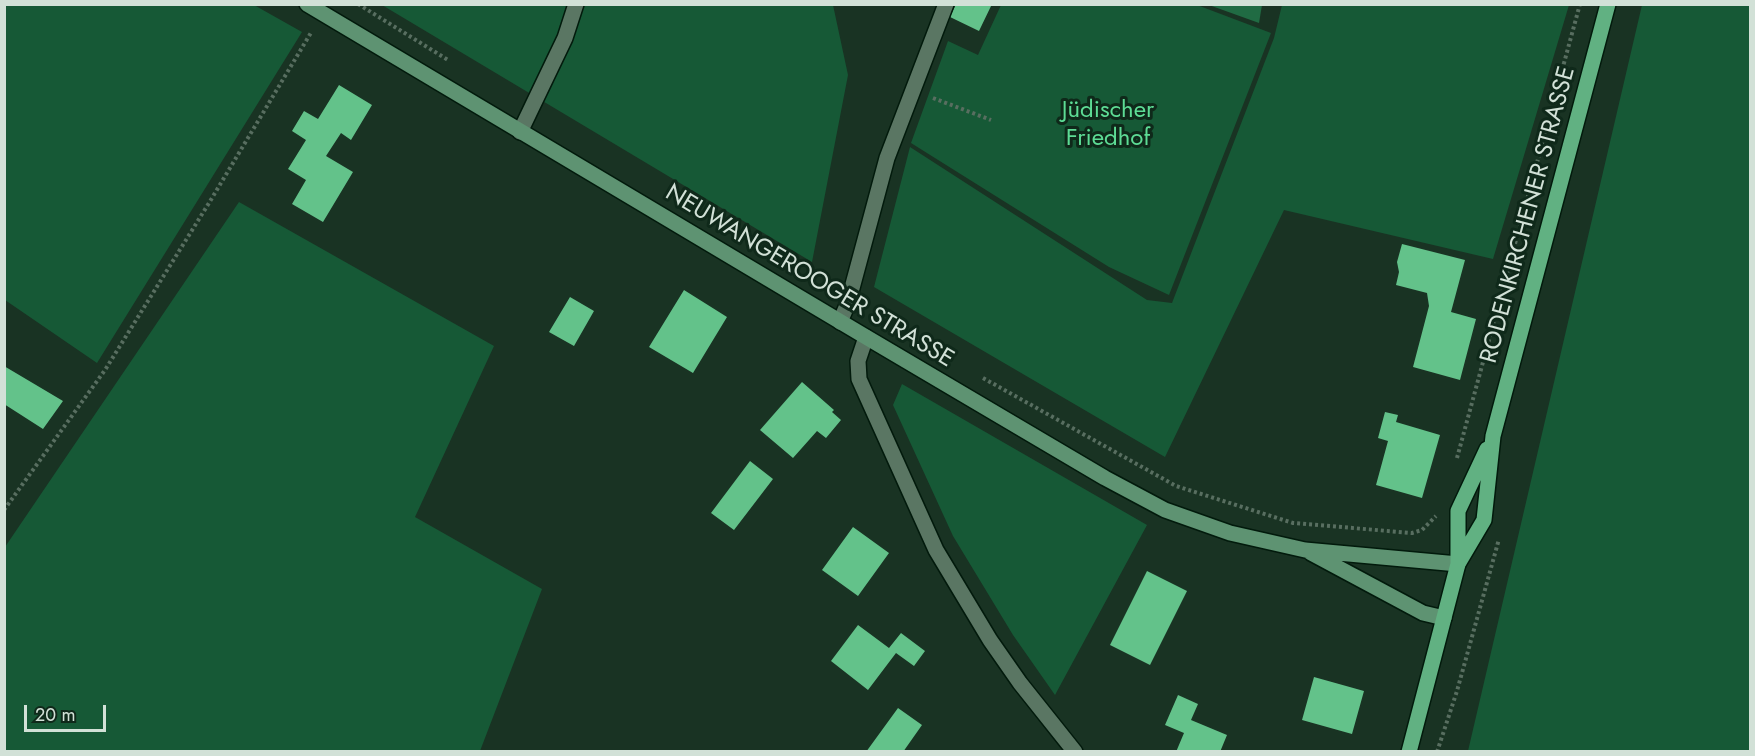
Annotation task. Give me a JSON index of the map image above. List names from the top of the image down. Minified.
{"streets":{"main road":["RODENKIRCHENER STRASSE"],"street":["NEUWANGEROOGER STRASSE"]},"crossings":[["RODENKIRCHENER STRASSE","NEUWANGEROOGER STRASSE"]],"parks":["Jüdischer Friedhof"],"scale_bar":"20 m"}
